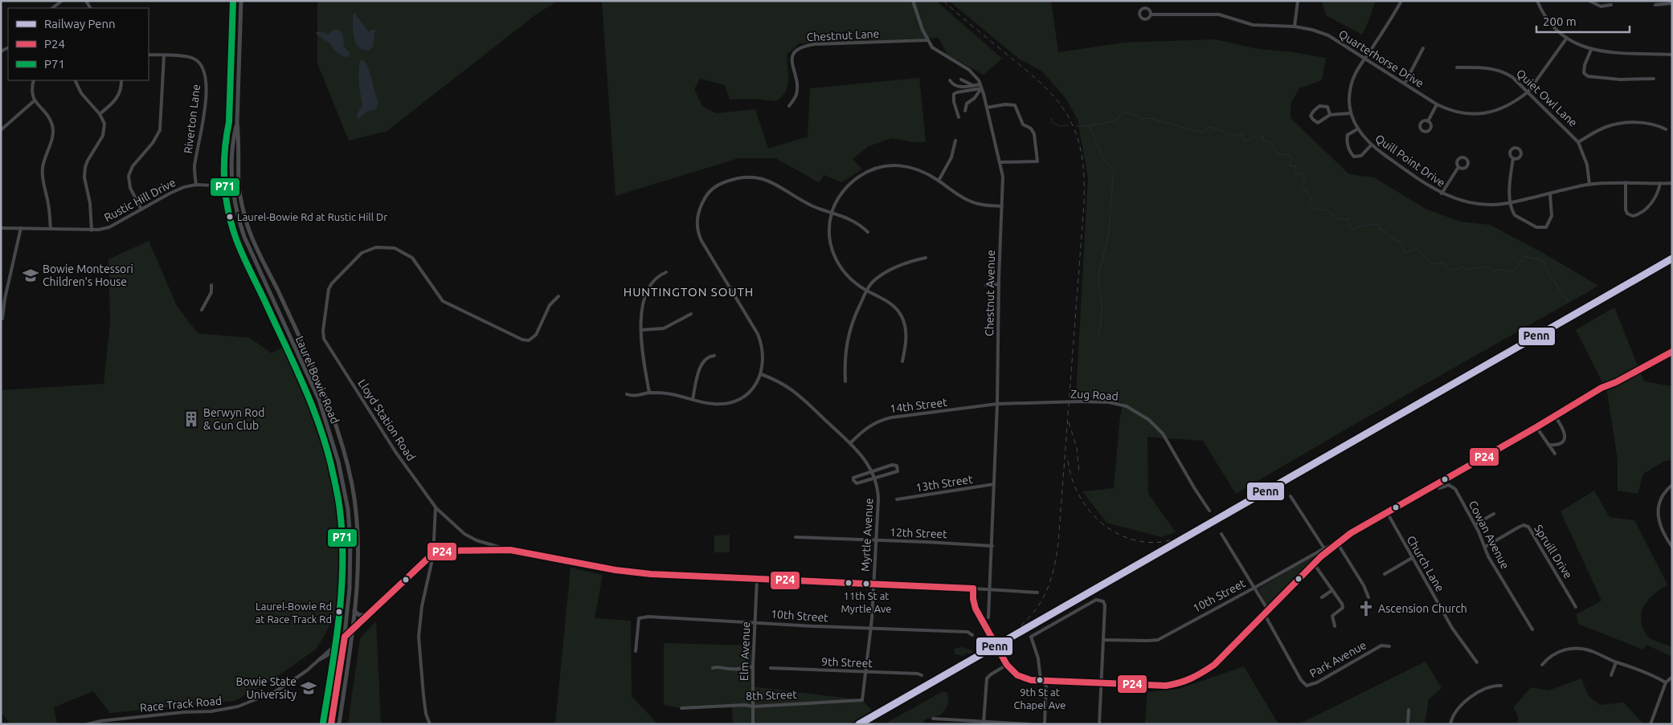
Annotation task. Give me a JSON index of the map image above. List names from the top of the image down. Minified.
{"streets":{"main road":["Laurel Bowie Road","Race Track Road"],"street":["Chestnut Lane","Quarterhorse Drive","Quiet Owl Lane","Riverton Lane","Quill Point Drive","Rustic Hill Drive","Chestnut Avenue","Zug Road","14th Street","Lloyd Station Road","13th Street","12th Street","Myrtle Avenue","Cowan Avenue","Spruill Drive","Church Lane","10th Street","Elm Avenue","Park Avenue","9th Street","8th Street"]},"crossings":[["Chestnut Lane","Chestnut Avenue"],["Quarterhorse Drive","Quiet Owl Lane"],["Quarterhorse Drive","Quill Point Drive"],["Quiet Owl Lane","Quill Point Drive"],["Riverton Lane","Rustic Hill Drive"],["Rustic Hill Drive","Laurel Bowie Road"],["Chestnut Avenue","Zug Road"],["Chestnut Avenue","14th Street"],["Chestnut Avenue","13th Street"],["Chestnut Avenue","12th Street"],["Laurel Bowie Road","Race Track Road"],["Zug Road","14th Street"],["14th Street","Myrtle Avenue"],["Lloyd Station Road","Race Track Road"],["12th Street","Myrtle Avenue"],["Myrtle Avenue","10th Street"],["Myrtle Avenue","9th Street"],["Myrtle Avenue","8th Street"],["Myrtle Avenue","Race Track Road"],["Cowan Avenue","Spruill Drive"],["10th Street","Elm Avenue"],["10th Street","Park Avenue"],["Elm Avenue","8th Street"],["Elm Avenue","Race Track Road"]],"districts":["HUNTINGTON SOUTH"],"places":{"other":["Laurel-Bowie Rd at Rustic Hill Dr","11th St at Myrtle Ave","Laurel-Bowie Rd at Race Track Rd","9th St at Chapel Ave"],"school or university":["Bowie Montessori Children's House","Bowie State University"],"building":["Berwyn Rod & Gun Club"],"church":["Ascension Church"]},"lines":["transit line P71","rail line Penn","transit line P24"],"legend":["Railway Penn","P24","P71"],"scale_bar":"200 m"}
